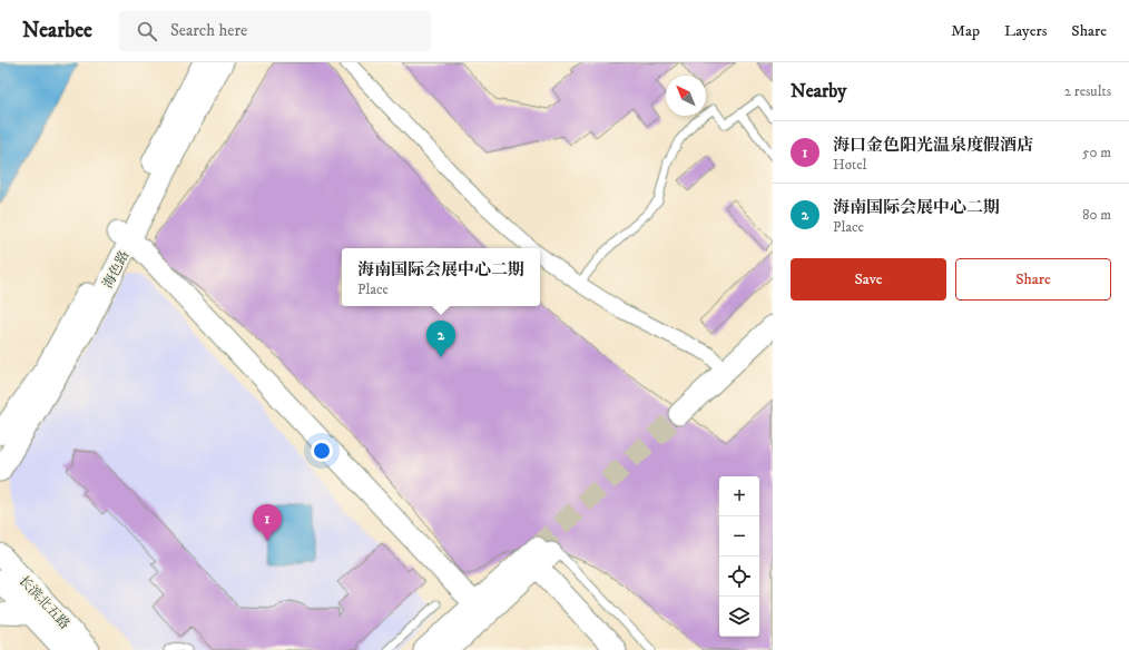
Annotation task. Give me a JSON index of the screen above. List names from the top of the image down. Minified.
{"streets":{"street":["海色路","长滨北五路"]},"north":"top left","page":{"header":"Nearbee","search":"Search here","nav":["Map","Layers","Share"],"heading":["Nearby","2 results"],"list":[{"mark":"1","name":"海口金色阳光温泉度假酒店","note":"Hotel","value":"50 m"},{"mark":"2","name":"海南国际会展中心二期","note":"Place","value":"80 m"}],"buttons":["Save","Share"],"popup":["海南国际会展中心二期","Place"],"pins":["2","1"],"map_buttons":["+","−"]}}
